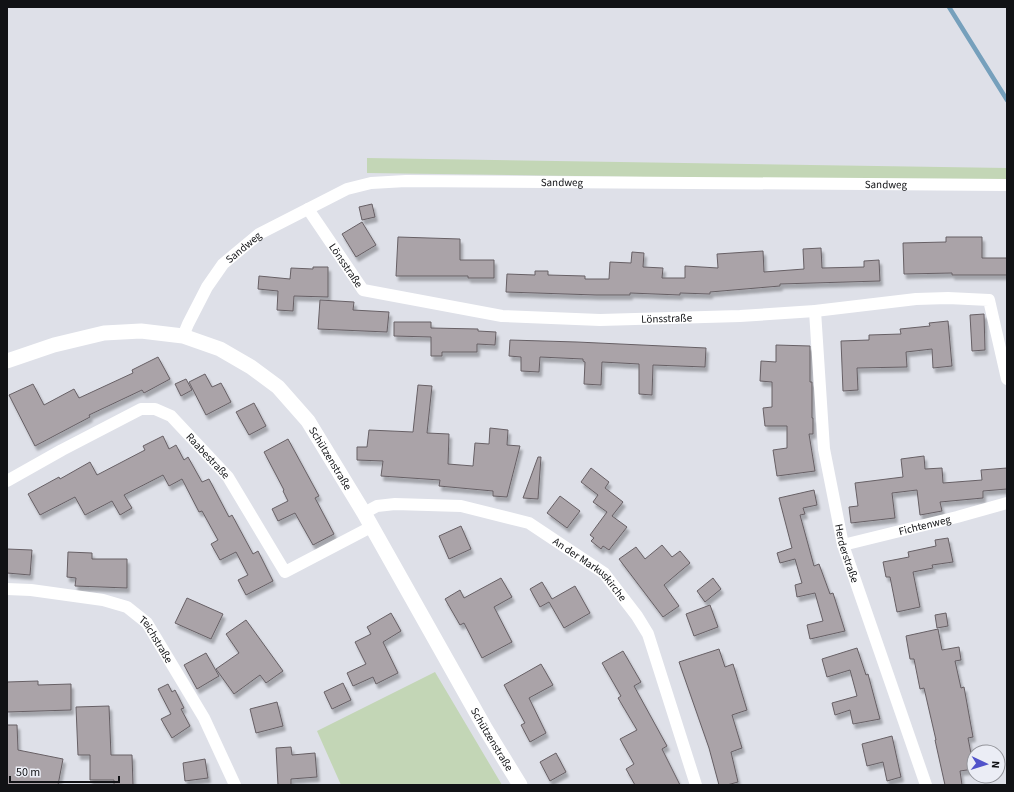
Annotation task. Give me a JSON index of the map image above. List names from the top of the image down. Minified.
{"streets":{"street":["Sandweg","Lönsstraße","Raabestraße","Schützenstraße","Fichtenweg","Herderstraße","An der Markuskirche","Teichstraße"]},"crossings":[["Sandweg","Lönsstraße"],["Sandweg","Schützenstraße"],["Lönsstraße","Herderstraße"],["Raabestraße","Schützenstraße"],["Schützenstraße","An der Markuskirche"],["Fichtenweg","Herderstraße"]],"scale_bar":"50 m","north":"right"}
